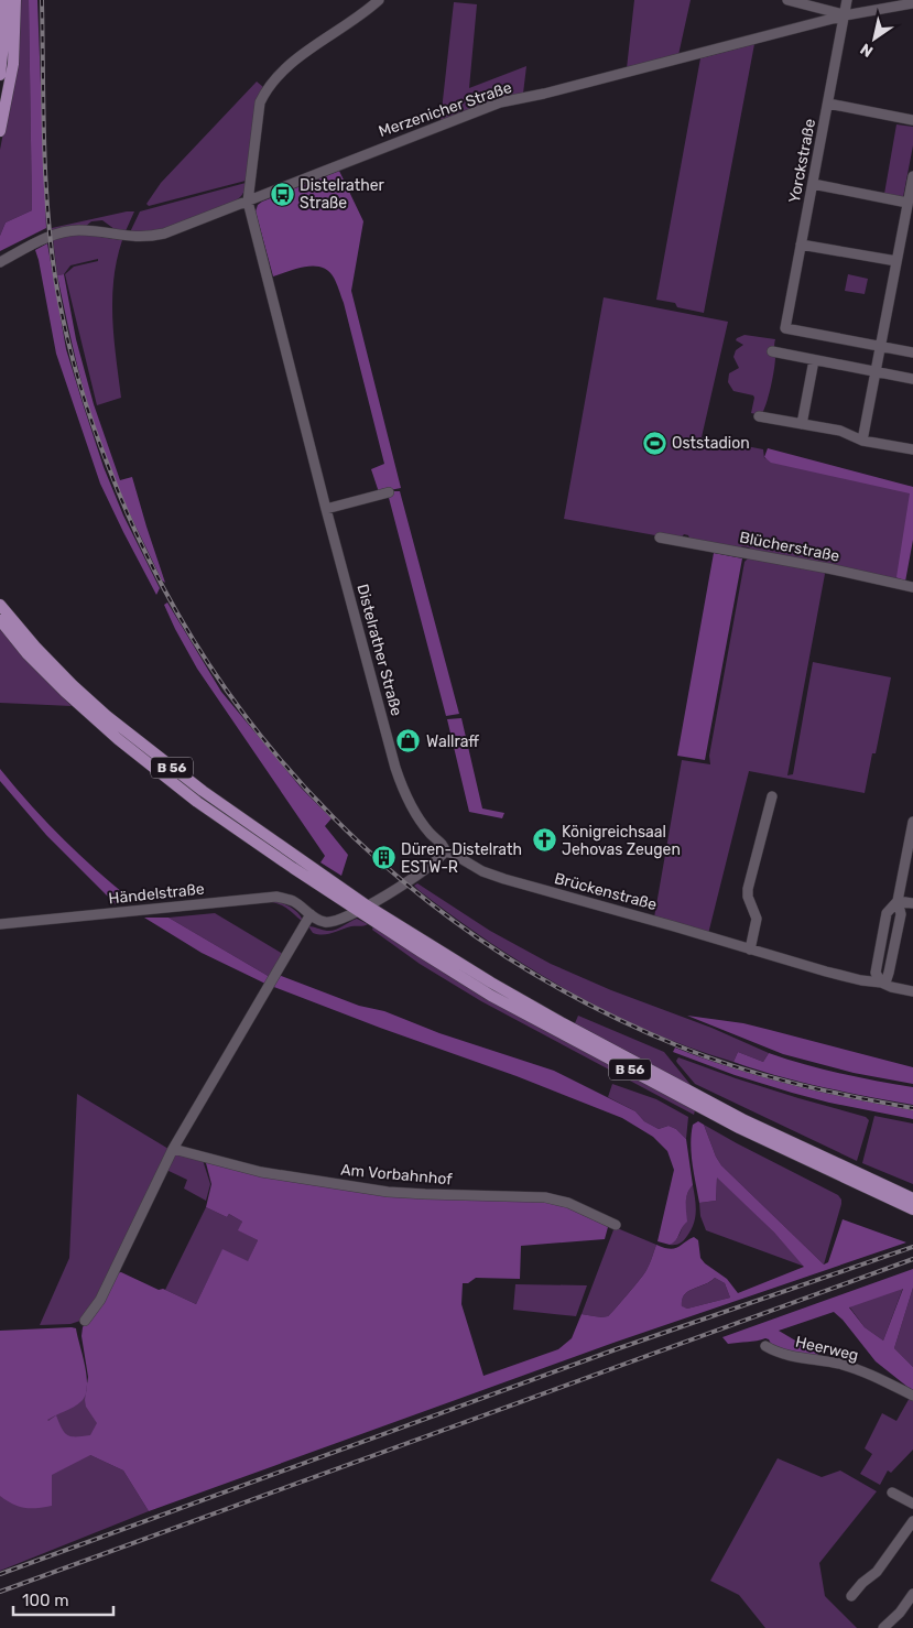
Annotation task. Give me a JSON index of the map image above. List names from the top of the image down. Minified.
{"streets":{"main road":["B 56"],"street":["Merzenicher Straße","Yorckstraße","Blücherstraße","Distelrather Straße","Brückenstraße","Händelstraße","Am Vorbahnhof","Heerweg"]},"crossings":[["Merzenicher Straße","Yorckstraße"],["Merzenicher Straße","Distelrather Straße"],["Distelrather Straße","Brückenstraße"]],"places":{"bus stop":["Distelrather Straße"],"sports":["Oststadion"],"shop":["Wallraff"],"church":["Königreichsaal Jehovas Zeugen"],"building":["Düren-Distelrath ESTW-R"]},"scale_bar":"100 m","north":"bottom left"}
